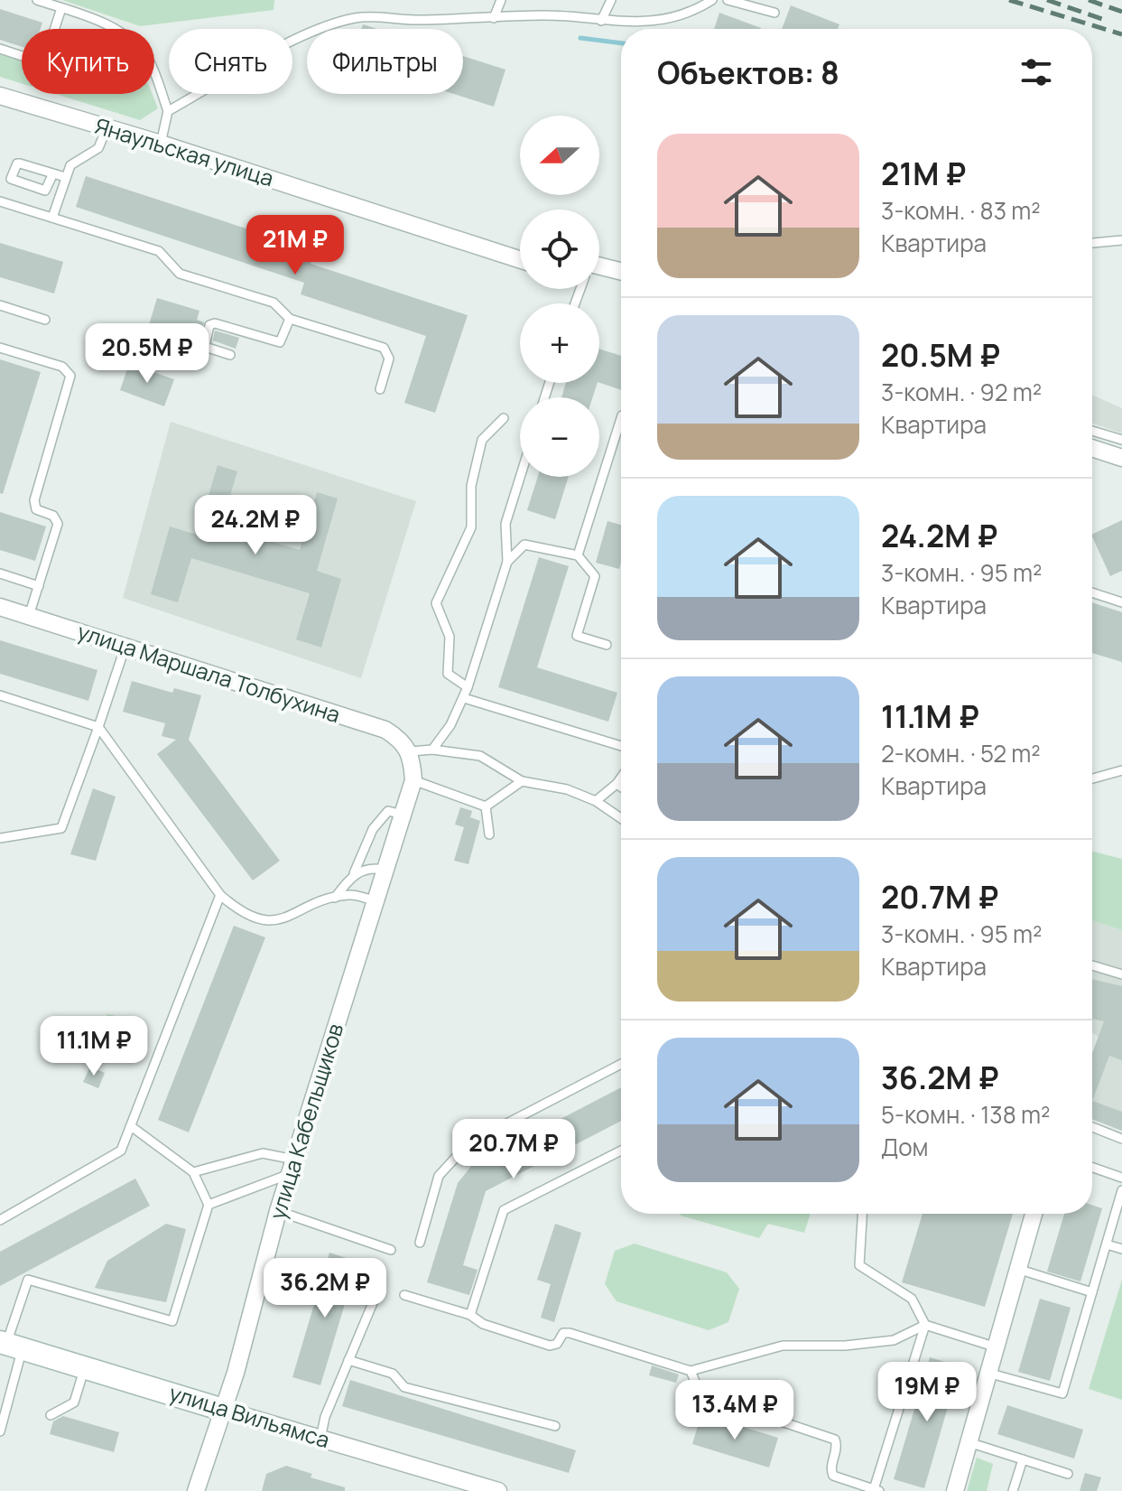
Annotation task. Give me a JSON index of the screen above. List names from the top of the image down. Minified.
{"streets":{"street":["Янаульская улица","улица Маршала Толбухина","улица Кабельщиков","улица Вильямса"]},"crossings":[["улица Маршала Толбухина","улица Кабельщиков"],["улица Кабельщиков","улица Вильямса"]],"north":"left","page":{"chip":["Купить","Снять","Фильтры"],"heading":"Объектов: 8","map_buttons":["+","−"],"list":[{"name":"21M ₽","note":"3-комн. · 83 m² · Квартира"},{"name":"20.5M ₽","note":"3-комн. · 92 m² · Квартира"},{"name":"24.2M ₽","note":"3-комн. · 95 m² · Квартира"},{"name":"11.1M ₽","note":"2-комн. · 52 m² · Квартира"},{"name":"20.7M ₽","note":"3-комн. · 95 m² · Квартира"},{"name":"36.2M ₽","note":"5-комн. · 138 m² · Дом"}],"price":["21M ₽","20.5M ₽","24.2M ₽","11.1M ₽","20.7M ₽","36.2M ₽","19M ₽","13.4M ₽"]}}
